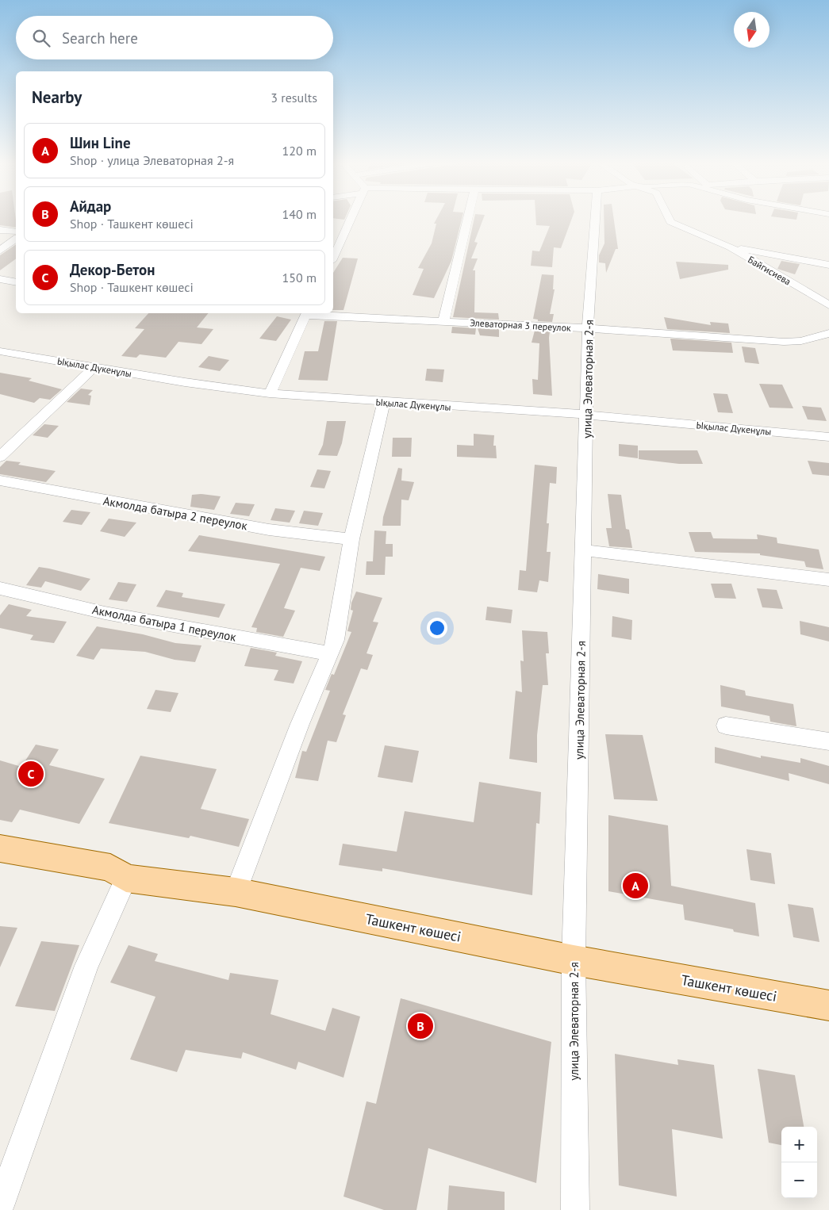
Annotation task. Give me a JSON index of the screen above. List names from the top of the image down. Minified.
{"streets":{"main road":["Ташкент көшесі"],"street":["Байгисиева","Элеваторная 3 переулок","Ықылас Дүкенұлы","улица Элеваторная 2-я","Акмолда батыра 2 переулок","Акмолда батыра 1 переулок"]},"crossings":[["Элеваторная 3 переулок","улица Элеваторная 2-я"],["Ықылас Дүкенұлы","улица Элеваторная 2-я"],["улица Элеваторная 2-я","Ташкент көшесі"]],"north":"bottom","page":{"search":"Search here","heading":["Nearby","3 results"],"list":[{"mark":"A","name":"Шин Line","note":"Shop · улица Элеваторная 2-я","value":"120 m"},{"mark":"B","name":"Айдар","note":"Shop · Ташкент көшесі","value":"140 m"},{"mark":"C","name":"Декор-Бетон","note":"Shop · Ташкент көшесі","value":"150 m"}],"pins":["C","A","B"],"map_buttons":["+","−"]}}
